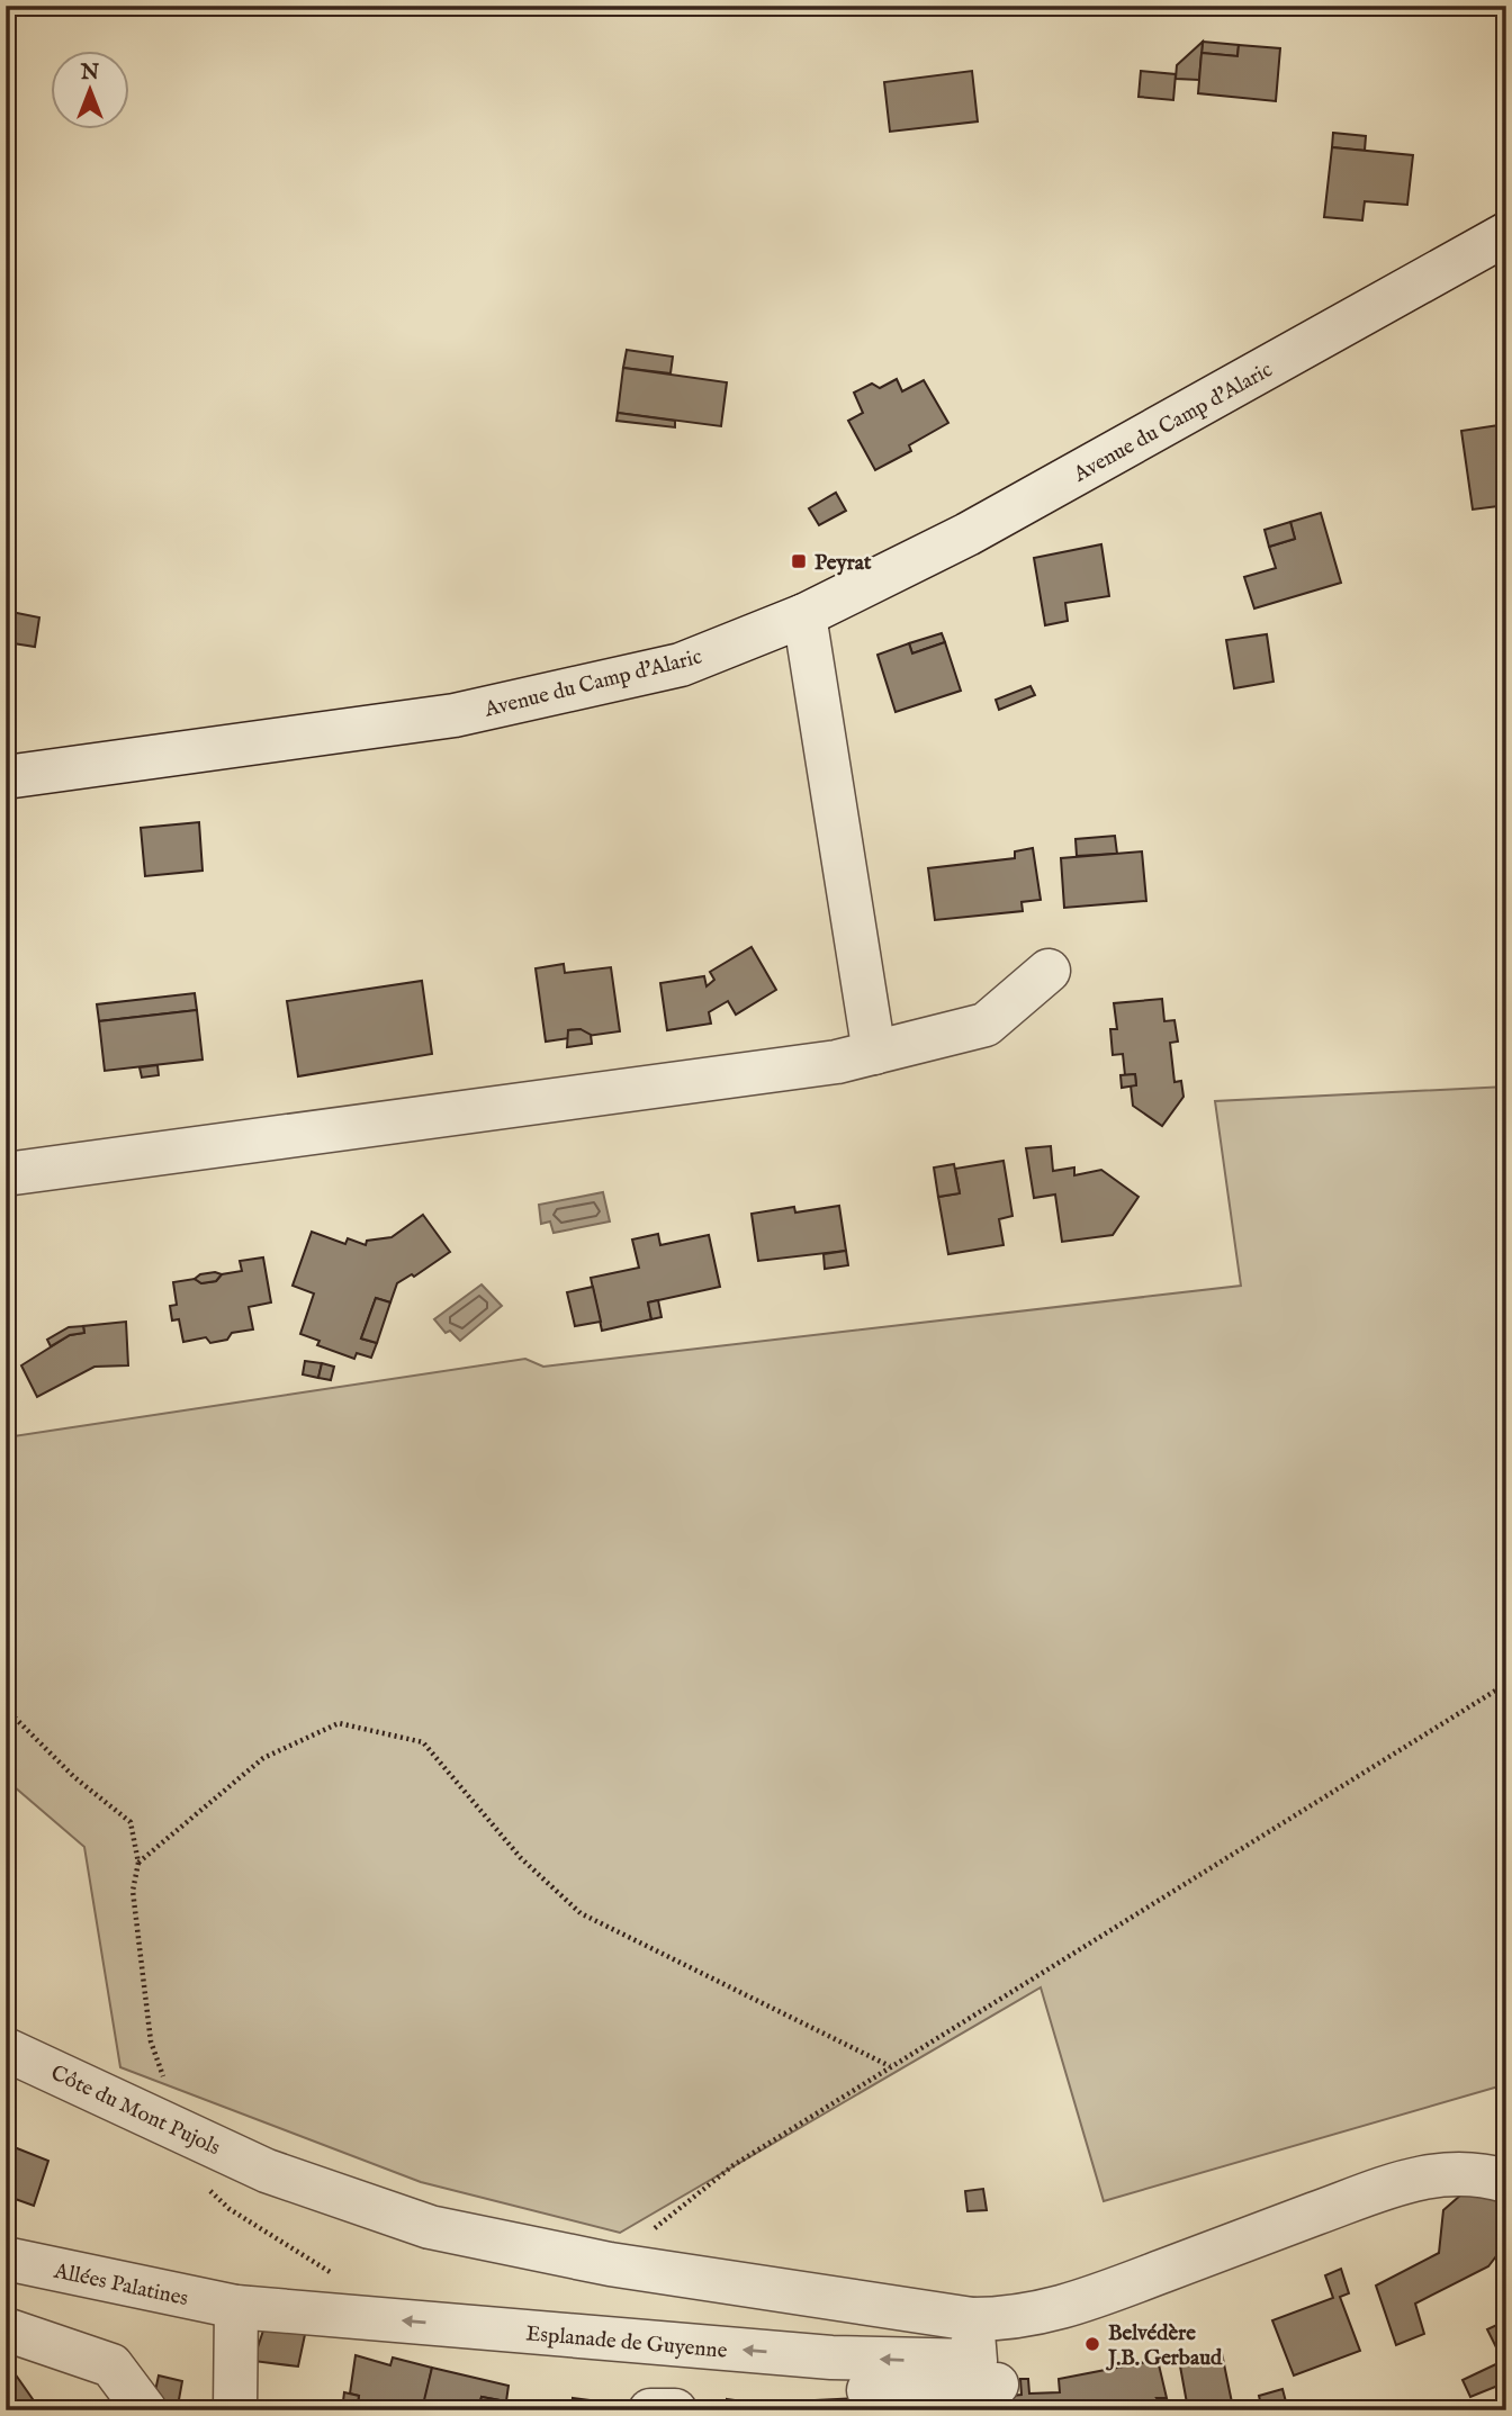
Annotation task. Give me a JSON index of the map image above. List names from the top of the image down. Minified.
{"streets":{"street":["Avenue du Camp d'Alaric","Côte du Mont Pujols","Allées Palatines","Esplanade de Guyenne"]},"crossings":[["Allées Palatines","Esplanade de Guyenne"]],"one_way":["Esplanade de Guyenne"],"places":{"transit":["Peyrat"],"other":["Belvédère J.B. Gerbaud"]},"north":"top"}
